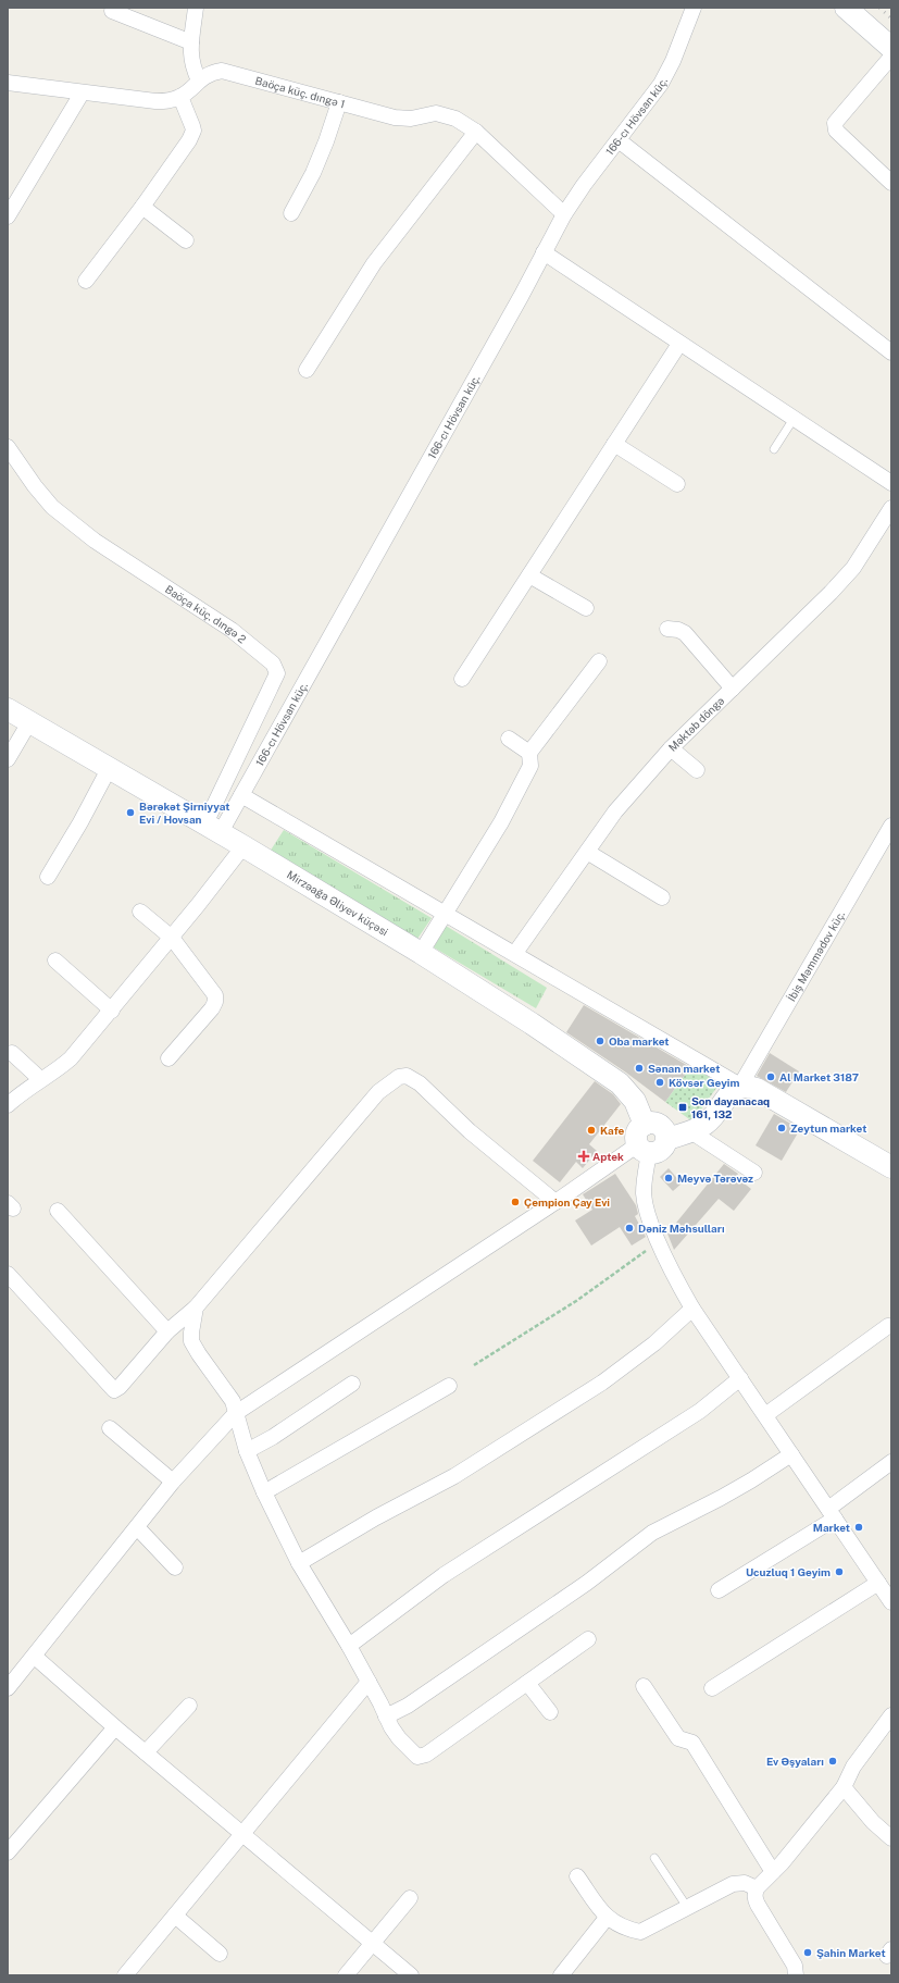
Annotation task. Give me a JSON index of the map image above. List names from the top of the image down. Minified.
{"streets":{"street":["Baöça küç. dıngə 1","166-cı Hövsan küç.","Baöça küç. dıngə 2","Məktəb döngə","Mirzəağa Əliyev küçəsi","İbiş Məmmədov küç."]},"crossings":[["Baöça küç. dıngə 1","166-cı Hövsan küç."],["166-cı Hövsan küç.","Baöça küç. dıngə 2"],["166-cı Hövsan küç.","Mirzəağa Əliyev küçəsi"],["Baöça küç. dıngə 2","Mirzəağa Əliyev küçəsi"]],"places":{"other":["Bərəkət Şirniyyat Evi / Hovsan","Oba market","Sənan market","Al Market 3187","Kövsər Geyim","Zeytun market","Kafe","Meyvə Tərəvəz","Çempion Çay Evi","Dəniz Məhsulları","Market","Ucuzluq 1 Geyim","Ev Əşyaları","Şahin Market"],"transit":["Son dayanacaq 161, 132"],"health":["Aptek"]}}
